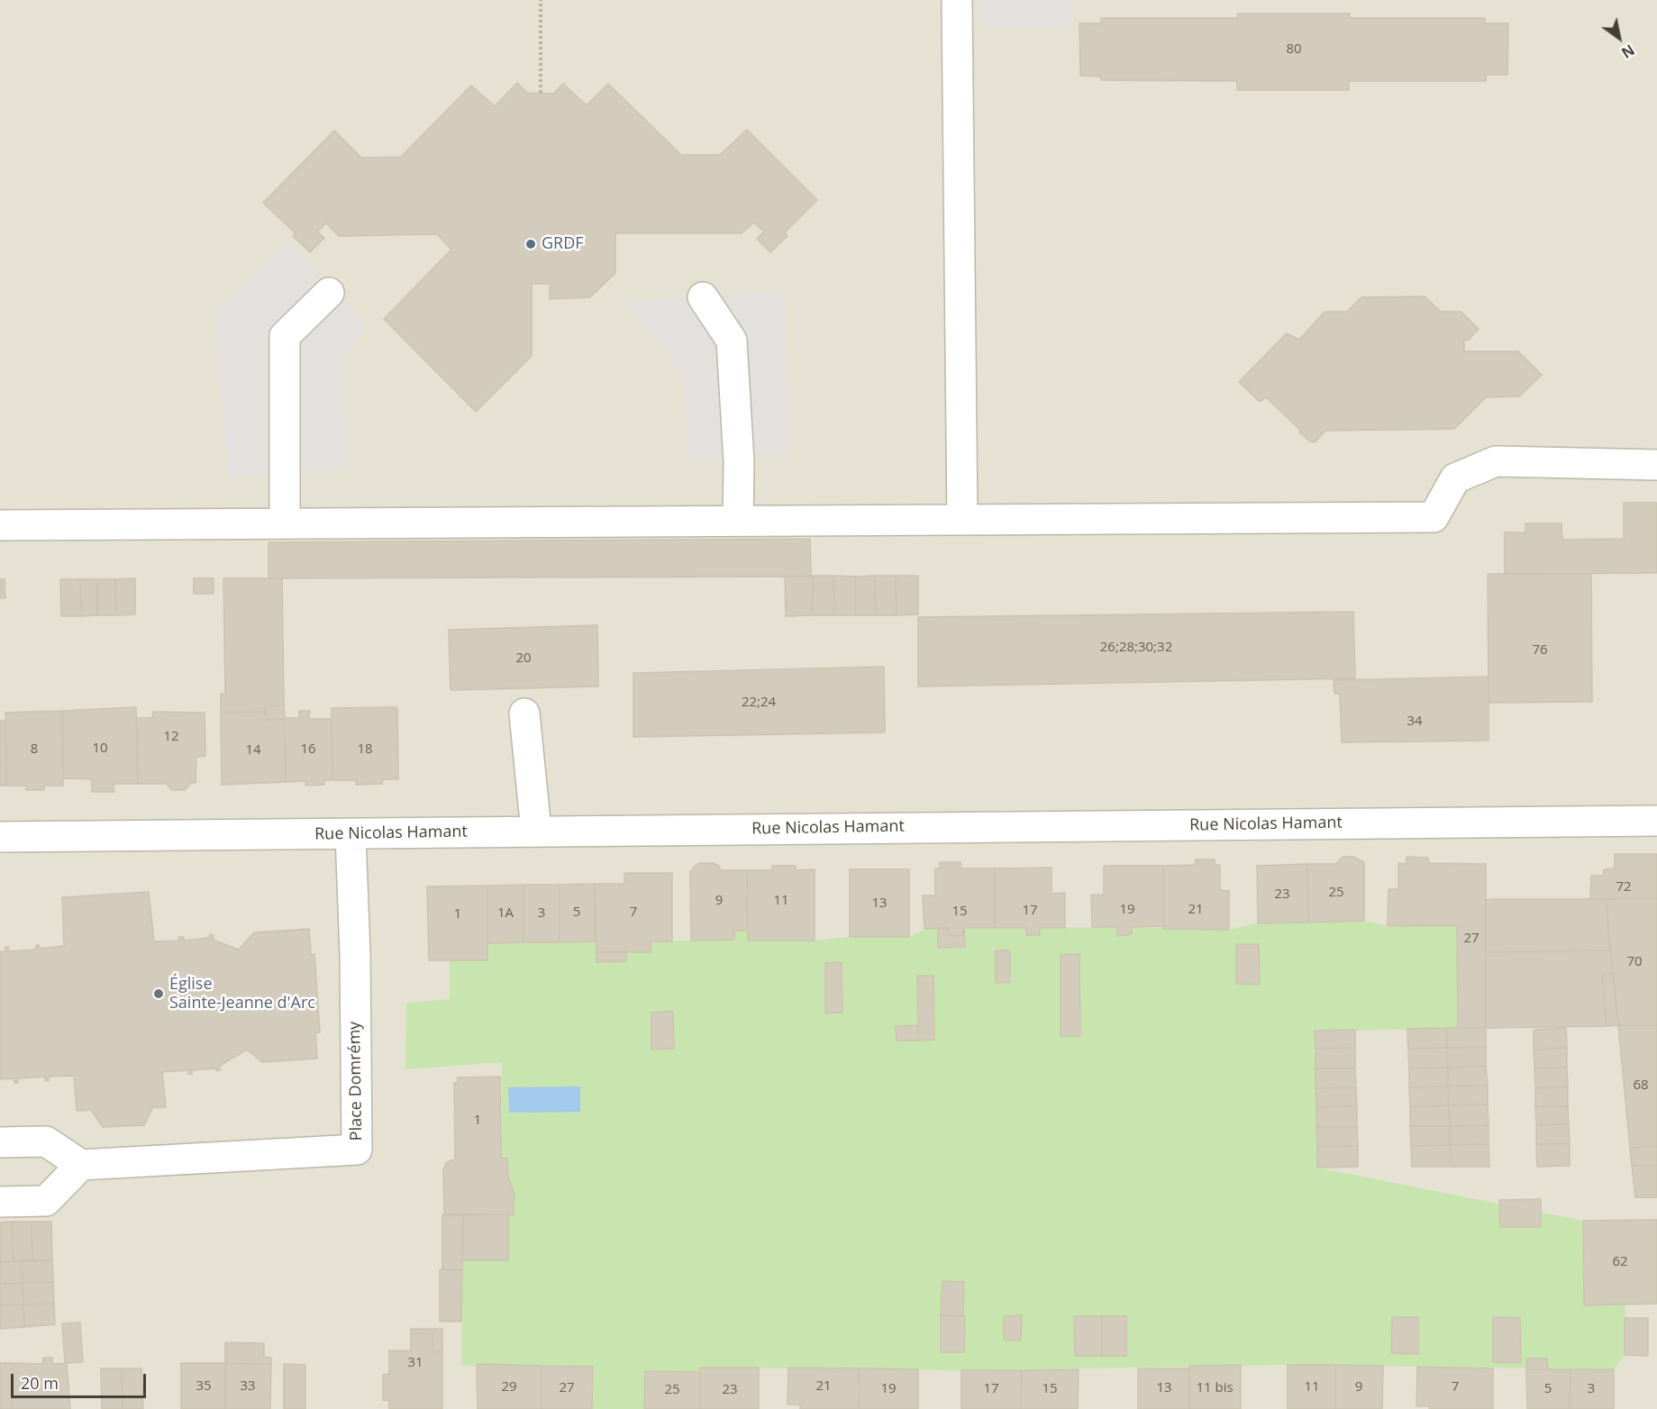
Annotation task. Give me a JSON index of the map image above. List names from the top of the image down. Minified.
{"streets":{"street":["Rue Nicolas Hamant","Place Domrémy"]},"crossings":[["Rue Nicolas Hamant","Place Domrémy"]],"places":["GRDF","Église Sainte-Jeanne d'Arc"],"house_numbers":["80","26;28;30;32","76","20","22;24","34","12","10","8","16","18","14","72","25","23","9","11","13","19","21","17","15","5","7","1A","3","1","27","70","68","1","62","31","35","33","21","29","11","9","7","27","13","11 bis","19","17","15","5","3","25","23"],"scale_bar":"20 m","north":"bottom right"}
